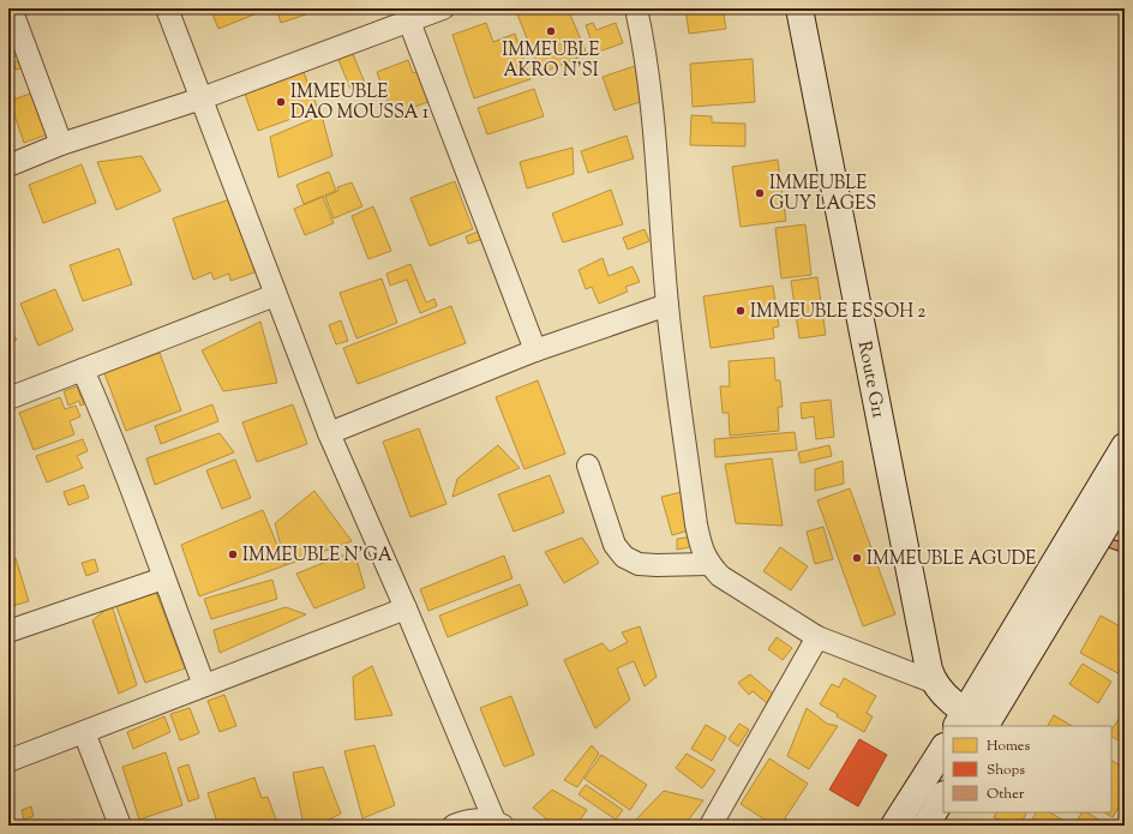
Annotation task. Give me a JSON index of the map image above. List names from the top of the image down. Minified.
{"streets":{"street":["Route G11"]},"places":["IMMEUBLE AKRO N'SI","IMMEUBLE DAO MOUSSA 1","IMMEUBLE GUY LAGES","IMMEUBLE ESSOH 2","IMMEUBLE N'GA","IMMEUBLE AGUDE"],"legend":["Homes","Shops","Other"]}
